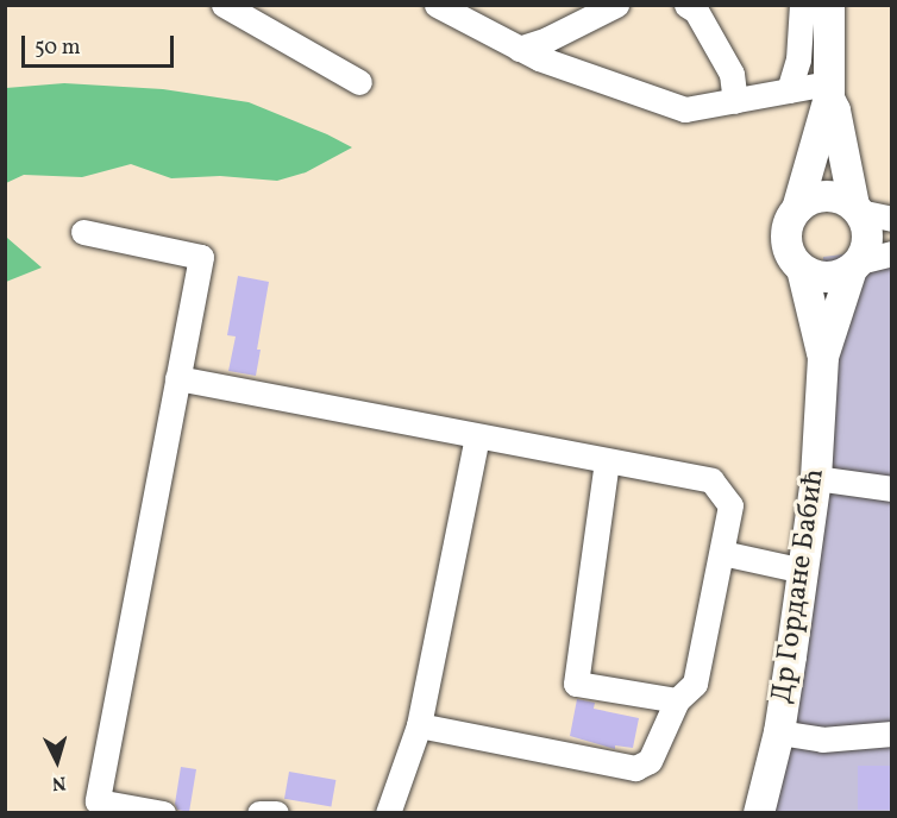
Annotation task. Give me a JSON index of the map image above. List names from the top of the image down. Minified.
{"streets":{"main road":["Др Гордане Бабић"]},"scale_bar":"50 m","north":"bottom"}
